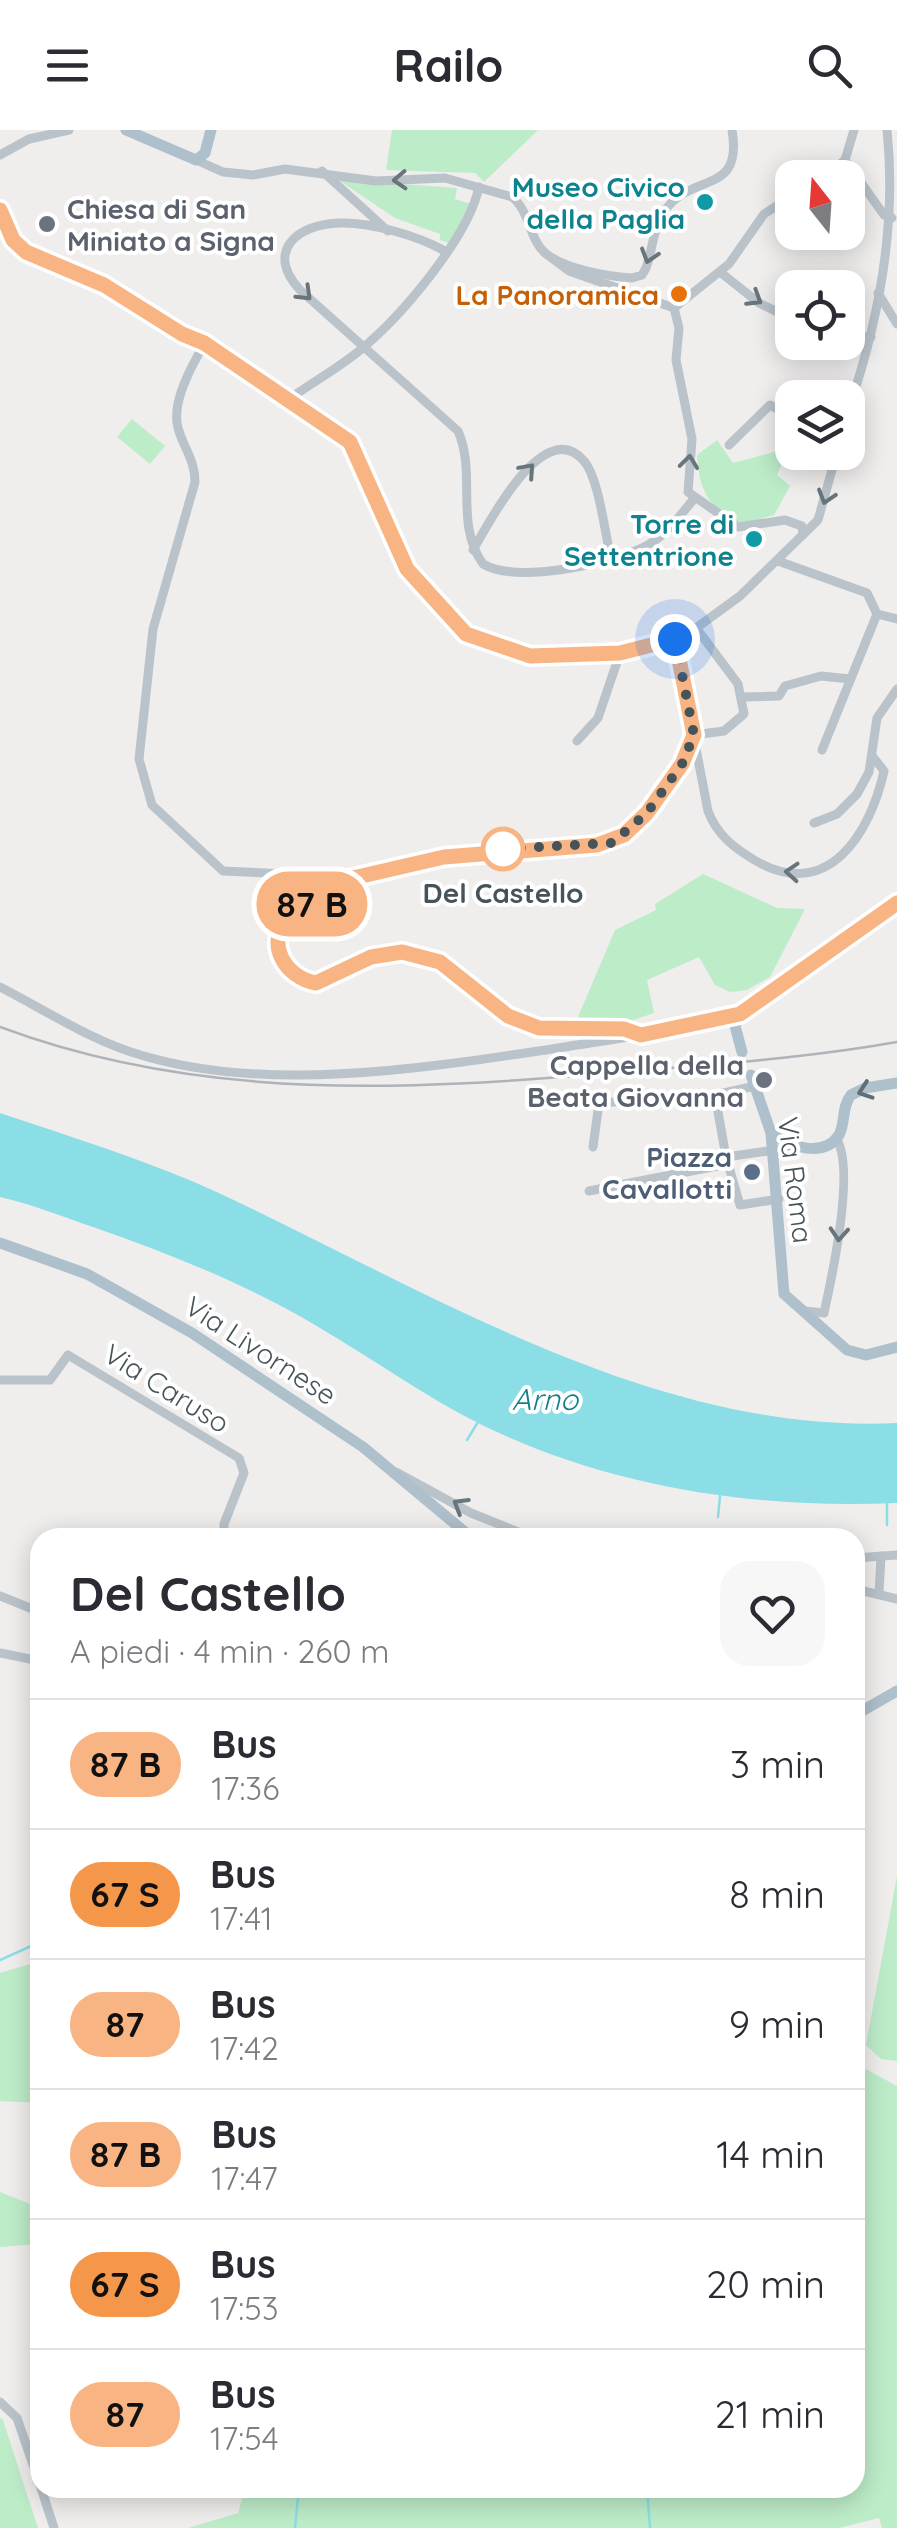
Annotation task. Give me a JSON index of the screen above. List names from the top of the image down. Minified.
{"streets":{"main road":["Via Roma","Via Livornese"],"street":["Via Caruso"]},"water":["Arno"],"places":["Museo Civico della Paglia","Chiesa di San Miniato a Signa","La Panoramica","Torre di Settentrione","Del Castello","Cappella della Beata Giovanna","Piazza Cavallotti"],"north":"top","page":{"header":"Railo","on_map":"87 B","heading":["Del Castello","A piedi · 4 min · 260 m"],"list":[{"mark":"87 B","name":"Bus","note":"17:36","value":"3 min"},{"mark":"67 S","name":"Bus","note":"17:41","value":"8 min"},{"mark":"87","name":"Bus","note":"17:42","value":"9 min"},{"mark":"87 B","name":"Bus","note":"17:47","value":"14 min"},{"mark":"67 S","name":"Bus","note":"17:53","value":"20 min"},{"mark":"87","name":"Bus","note":"17:54","value":"21 min"}]}}
